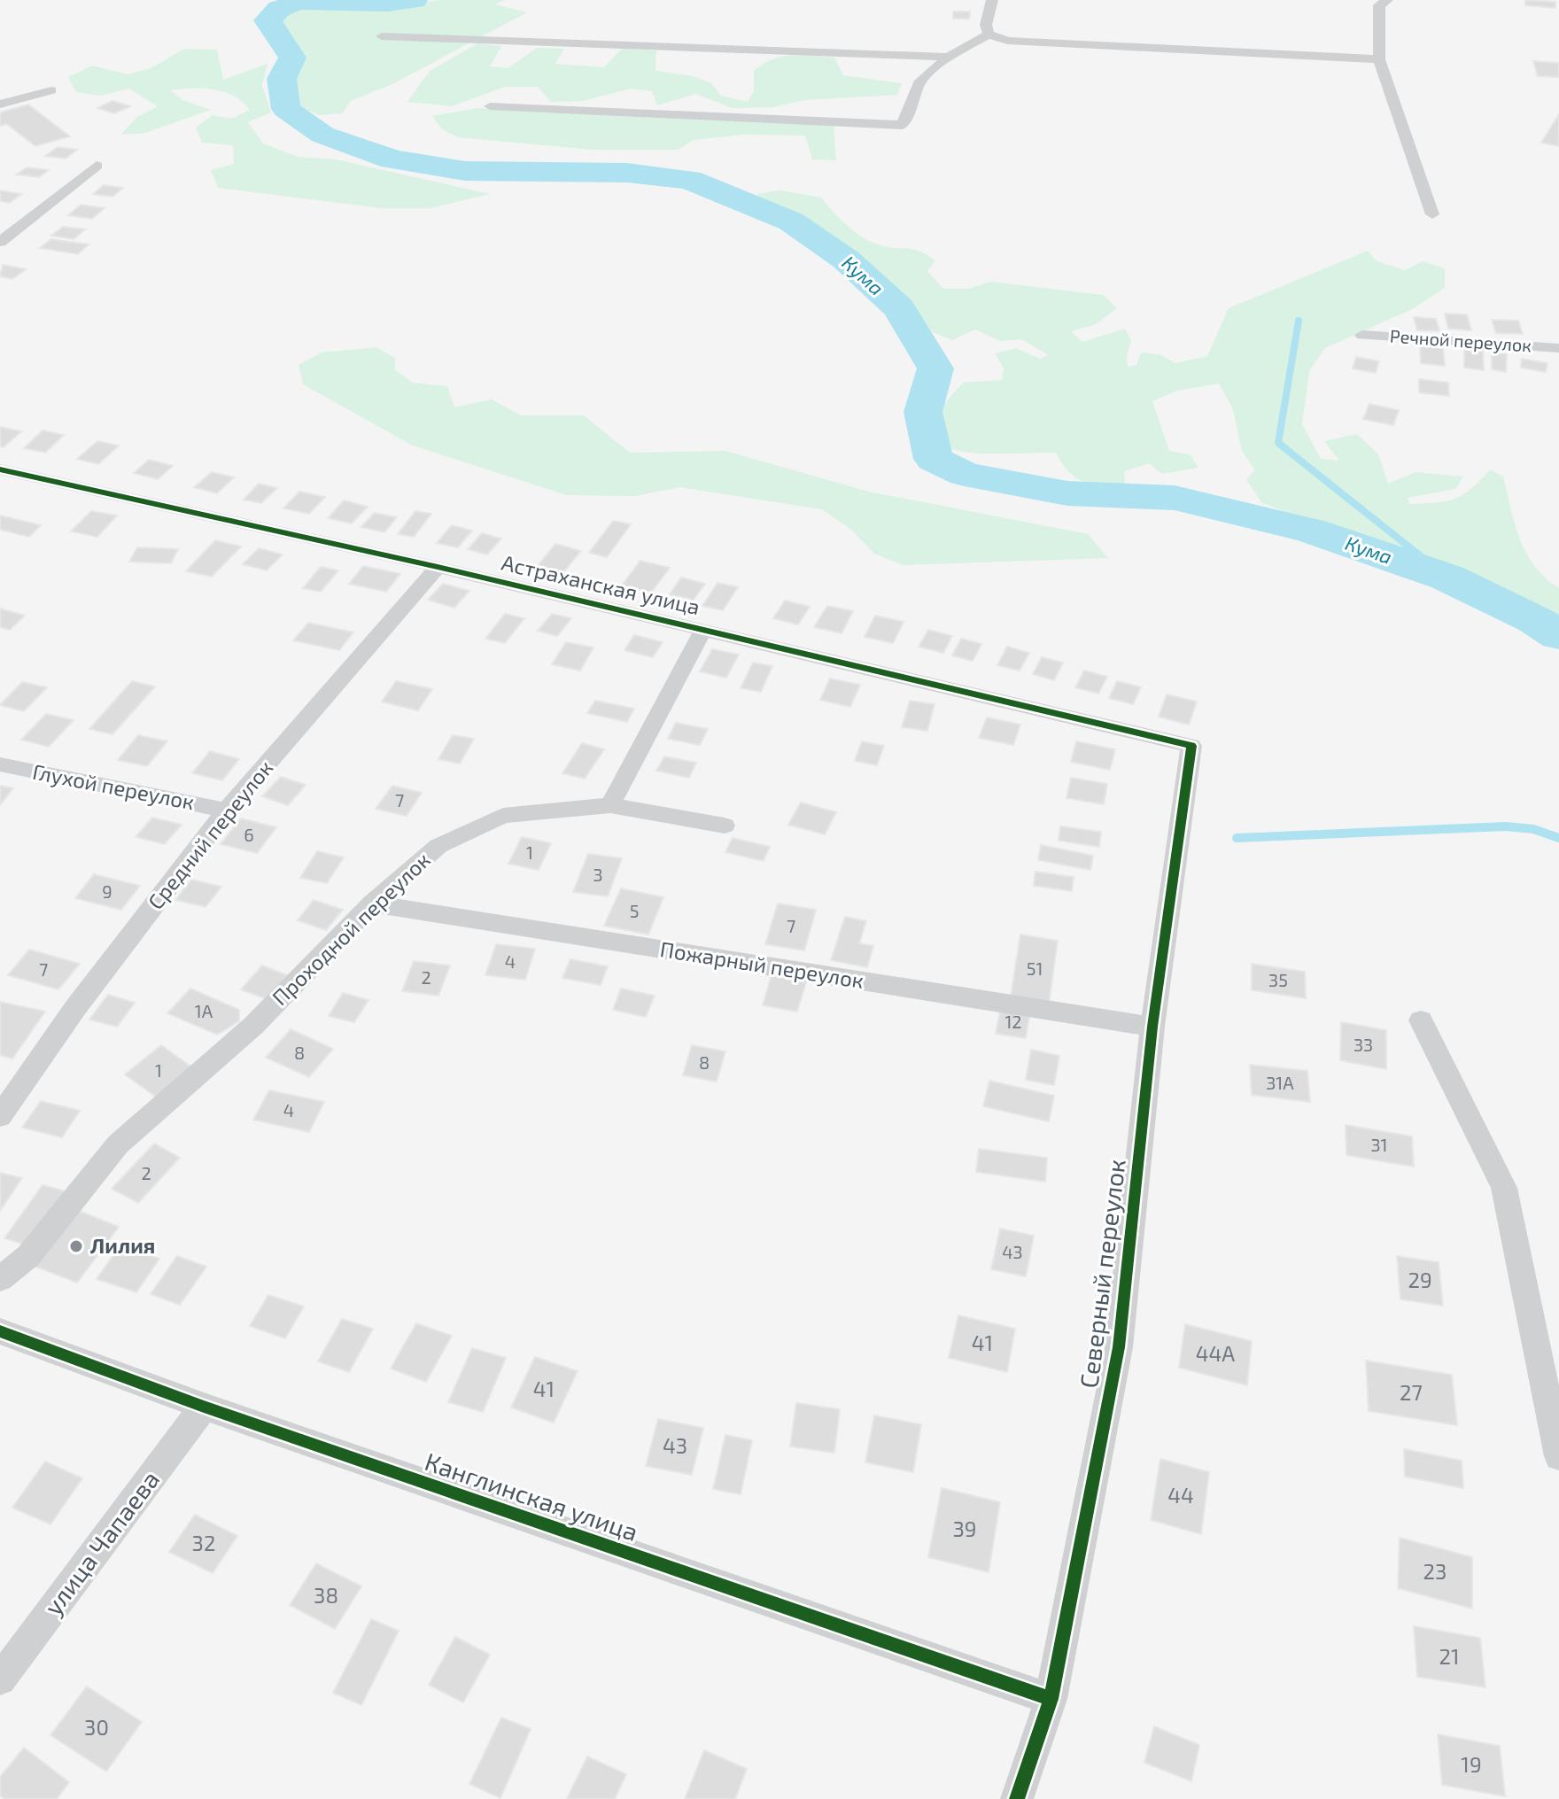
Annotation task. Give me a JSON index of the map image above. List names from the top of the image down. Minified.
{"streets":{"street":["Речной переулок","Астраханская улица","Глухой переулок","Средний переулок","Проходной переулок","Пожарный переулок","Северный переулок","Канглинская улица","улица Чапаева"]},"crossings":[["Астраханская улица","Средний переулок"],["Астраханская улица","Северный переулок"],["Глухой переулок","Средний переулок"],["Проходной переулок","Пожарный переулок"],["Пожарный переулок","Северный переулок"],["Северный переулок","Канглинская улица"],["Канглинская улица","улица Чапаева"]],"water":["Кума"],"places":["Лилия"],"house_numbers":["7","6","1","3","9","5","7","4","51","7","2","35","1А","12","33","8","8","1","31А","4","31","2","43","29","41","44А","41","27","43","44","39","32","23","38","21","30","19"]}
